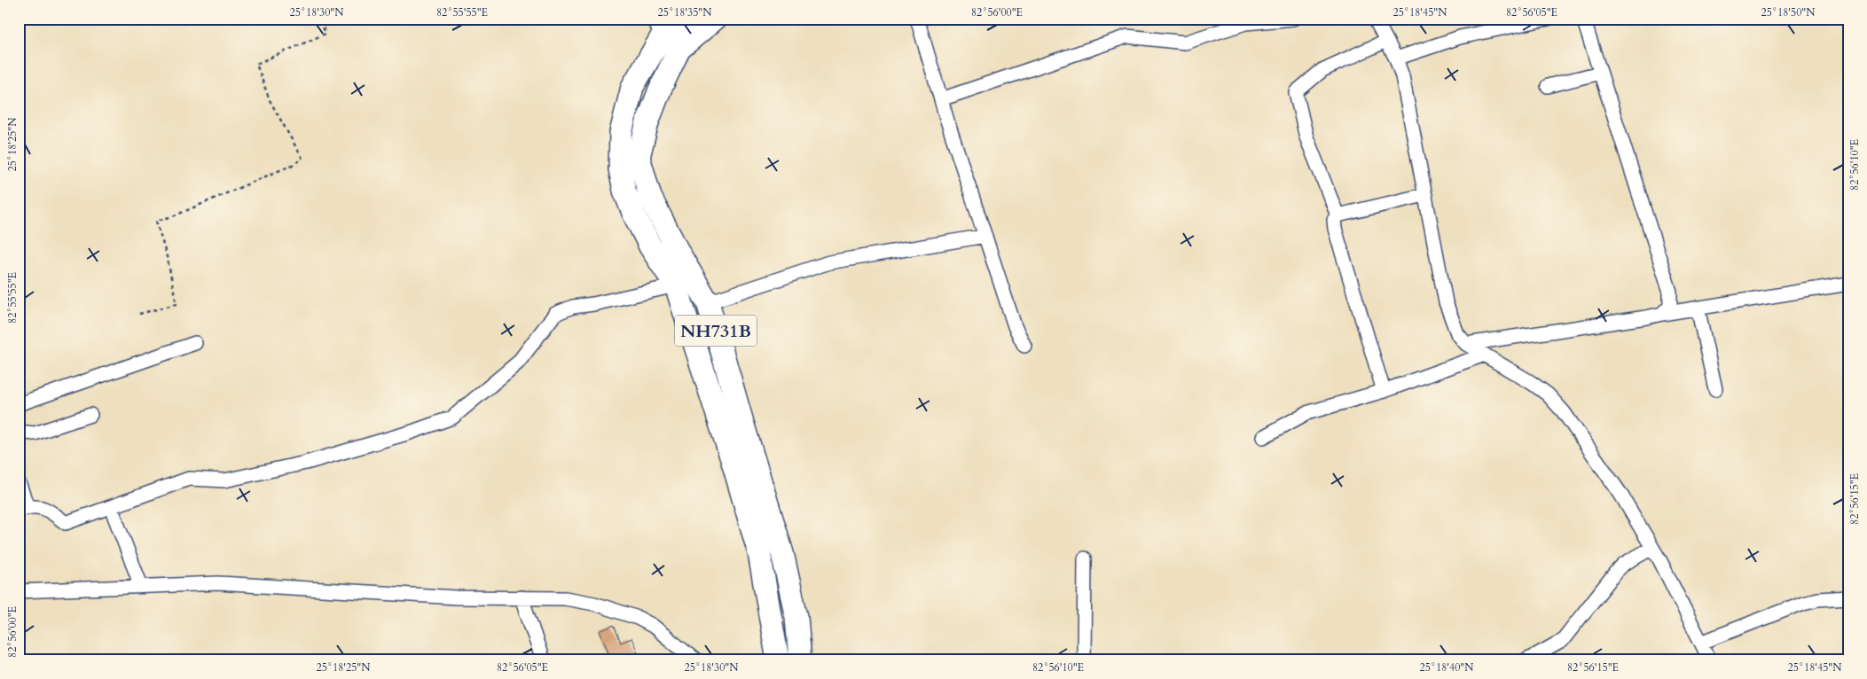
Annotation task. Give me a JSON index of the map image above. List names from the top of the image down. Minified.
{"streets":{"highway":["NH731B"]},"coordinates":["25°18'30\"N","82°55'55\"E","25°18'35\"N","82°56'00\"E","25°18'45\"N","82°56'05\"E","25°18'50\"N","25°18'25\"N","82°56'10\"E","82°56'15\"E","25°18'40\"N"]}
